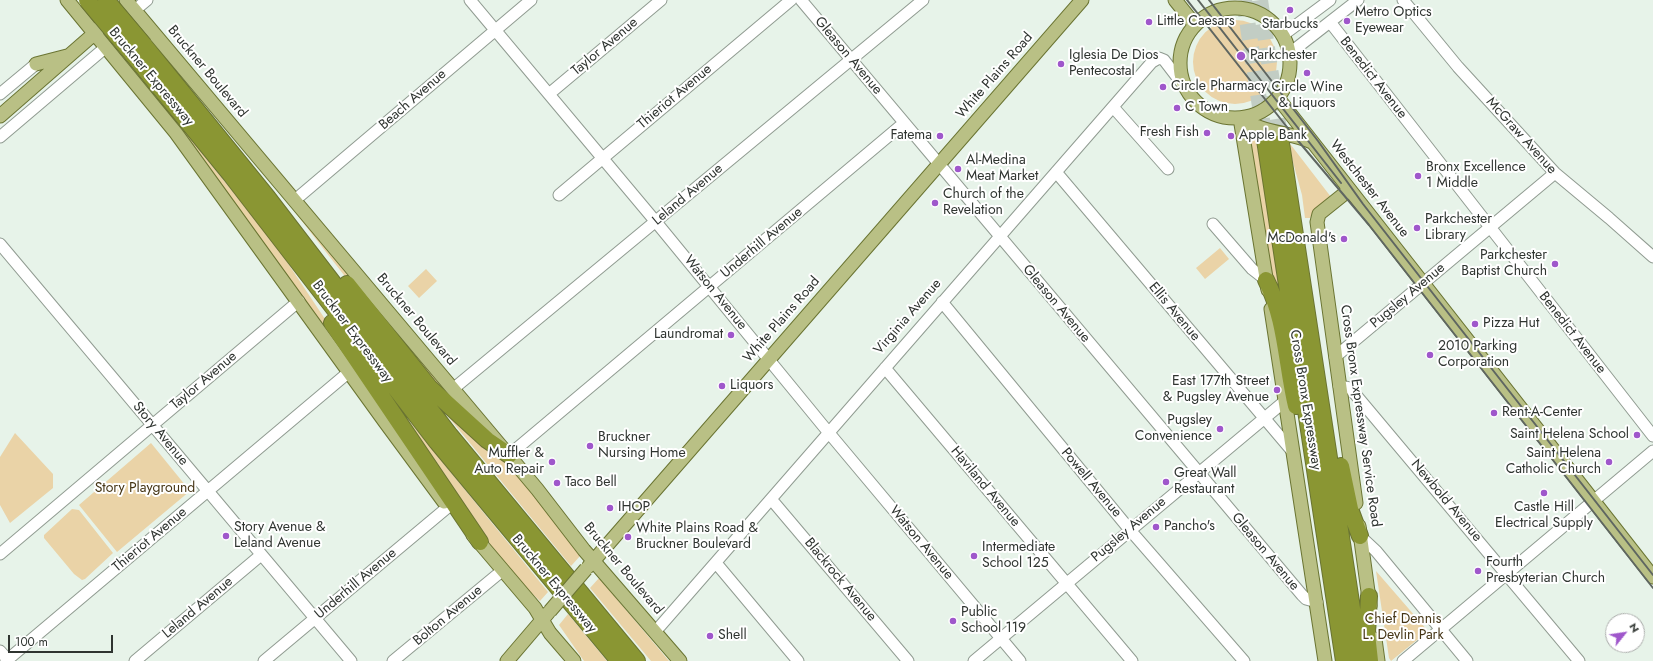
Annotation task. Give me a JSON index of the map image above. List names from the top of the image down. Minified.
{"streets":{"highway":["Bruckner Expressway","Cross Bronx Expressway"],"main road":["Bruckner Boulevard","White Plains Road","Westchester Avenue","Cross Bronx Expressway Service Road"],"street":["Taylor Avenue","Gleason Avenue","Benedict Avenue","Thieriot Avenue","Beach Avenue","McGraw Avenue","Leland Avenue","Underhill Avenue","Watson Avenue","Pugsley Avenue","Ellis Avenue","Virginia Avenue","Story Avenue","Powell Avenue","Haviland Avenue","Newbold Avenue","Blackrock Avenue","Bolton Avenue"]},"crossings":[["Taylor Avenue","Watson Avenue"],["Taylor Avenue","Story Avenue"],["Gleason Avenue","White Plains Road"],["Gleason Avenue","Leland Avenue"],["Gleason Avenue","Underhill Avenue"],["Gleason Avenue","Pugsley Avenue"],["Gleason Avenue","Virginia Avenue"],["Bruckner Boulevard","White Plains Road"],["Bruckner Boulevard","Beach Avenue"],["Bruckner Boulevard","Leland Avenue"],["Bruckner Boulevard","Underhill Avenue"],["Bruckner Boulevard","Virginia Avenue"],["White Plains Road","Watson Avenue"],["Benedict Avenue","Pugsley Avenue"],["Thieriot Avenue","Watson Avenue"],["Thieriot Avenue","Story Avenue"],["Beach Avenue","Watson Avenue"],["McGraw Avenue","Pugsley Avenue"],["Westchester Avenue","Pugsley Avenue"],["Westchester Avenue","Virginia Avenue"],["Westchester Avenue","Cross Bronx Expressway Service Road"],["Leland Avenue","Watson Avenue"],["Leland Avenue","Story Avenue"],["Underhill Avenue","Watson Avenue"],["Underhill Avenue","Story Avenue"],["Watson Avenue","Pugsley Avenue"],["Watson Avenue","Virginia Avenue"],["Pugsley Avenue","Ellis Avenue"],["Pugsley Avenue","Cross Bronx Expressway Service Road"],["Pugsley Avenue","Powell Avenue"],["Pugsley Avenue","Haviland Avenue"],["Ellis Avenue","Virginia Avenue"],["Virginia Avenue","Powell Avenue"],["Virginia Avenue","Haviland Avenue"],["Virginia Avenue","Blackrock Avenue"],["Cross Bronx Expressway Service Road","Newbold Avenue"]],"parks":["Story Playground","Chief Dennis L. Devlin Park"],"places":["Starbucks","Metro Optics Eyewear","Little Caesars","Parkchester","Iglesia De Dios Pentecostal","Circle Wine & Liquors","Circle Pharmacy","C Town","Fresh Fish","Fatema","Apple Bank","Al-Medina Meat Market","Bronx Excellence 1 Middle","Church of the Revelation","Parkchester Library","McDonald's","Parkchester Baptist Church","Pizza Hut","Laundromat","2010 Parking Corporation","Liquors","East 177th Street & Pugsley Avenue","Rent-A-Center","Pugsley Convenience","Saint Helena School","Bruckner Nursing Home","Muffler & Auto Repair","Saint Helena Catholic Church","Great Wall Restaurant","Taco Bell","Castle Hill Electrical Supply","IHOP","Pancho's","Story Avenue & Leland Avenue","White Plains Road & Bruckner Boulevard","Intermediate School 125","Fourth Presbyterian Church","Public School 119","Shell"],"scale_bar":"100 m","north":"top right"}
